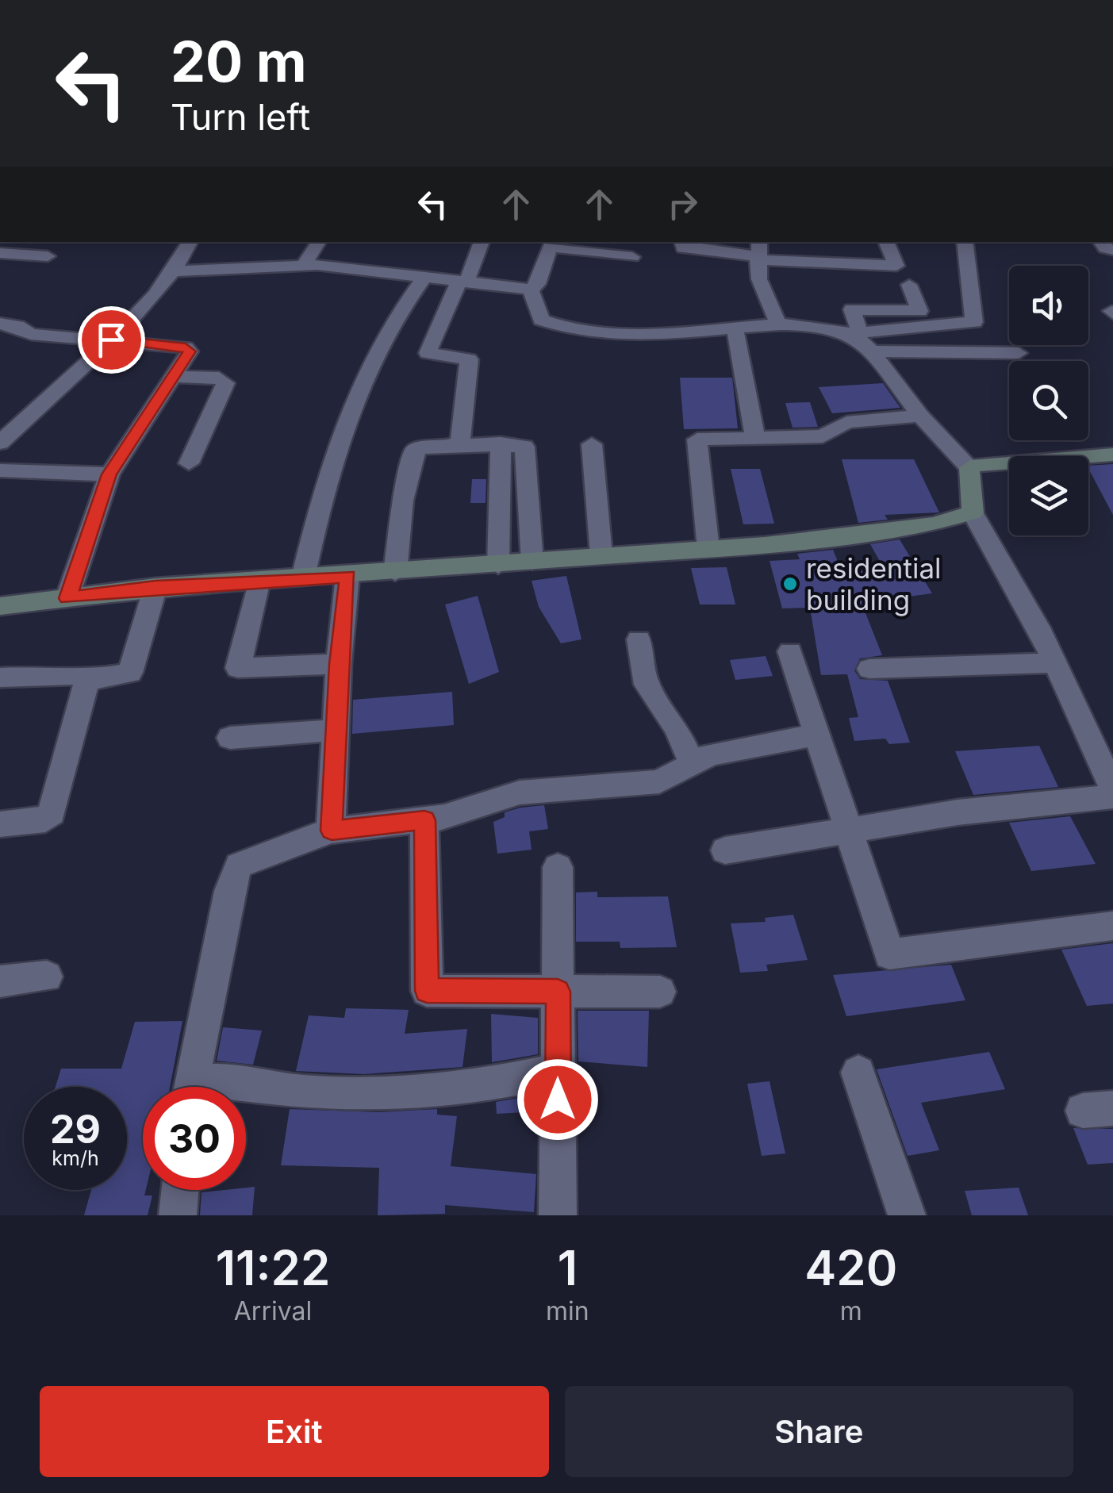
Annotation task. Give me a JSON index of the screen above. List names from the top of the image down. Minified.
{"places":["residential building"],"page":{"turn":["20 m","Turn left"],"speed":"29 km/h","limit":"30","eta":["11:22","Arrival","1","min","420","m"],"buttons":["Exit","Share"]}}
